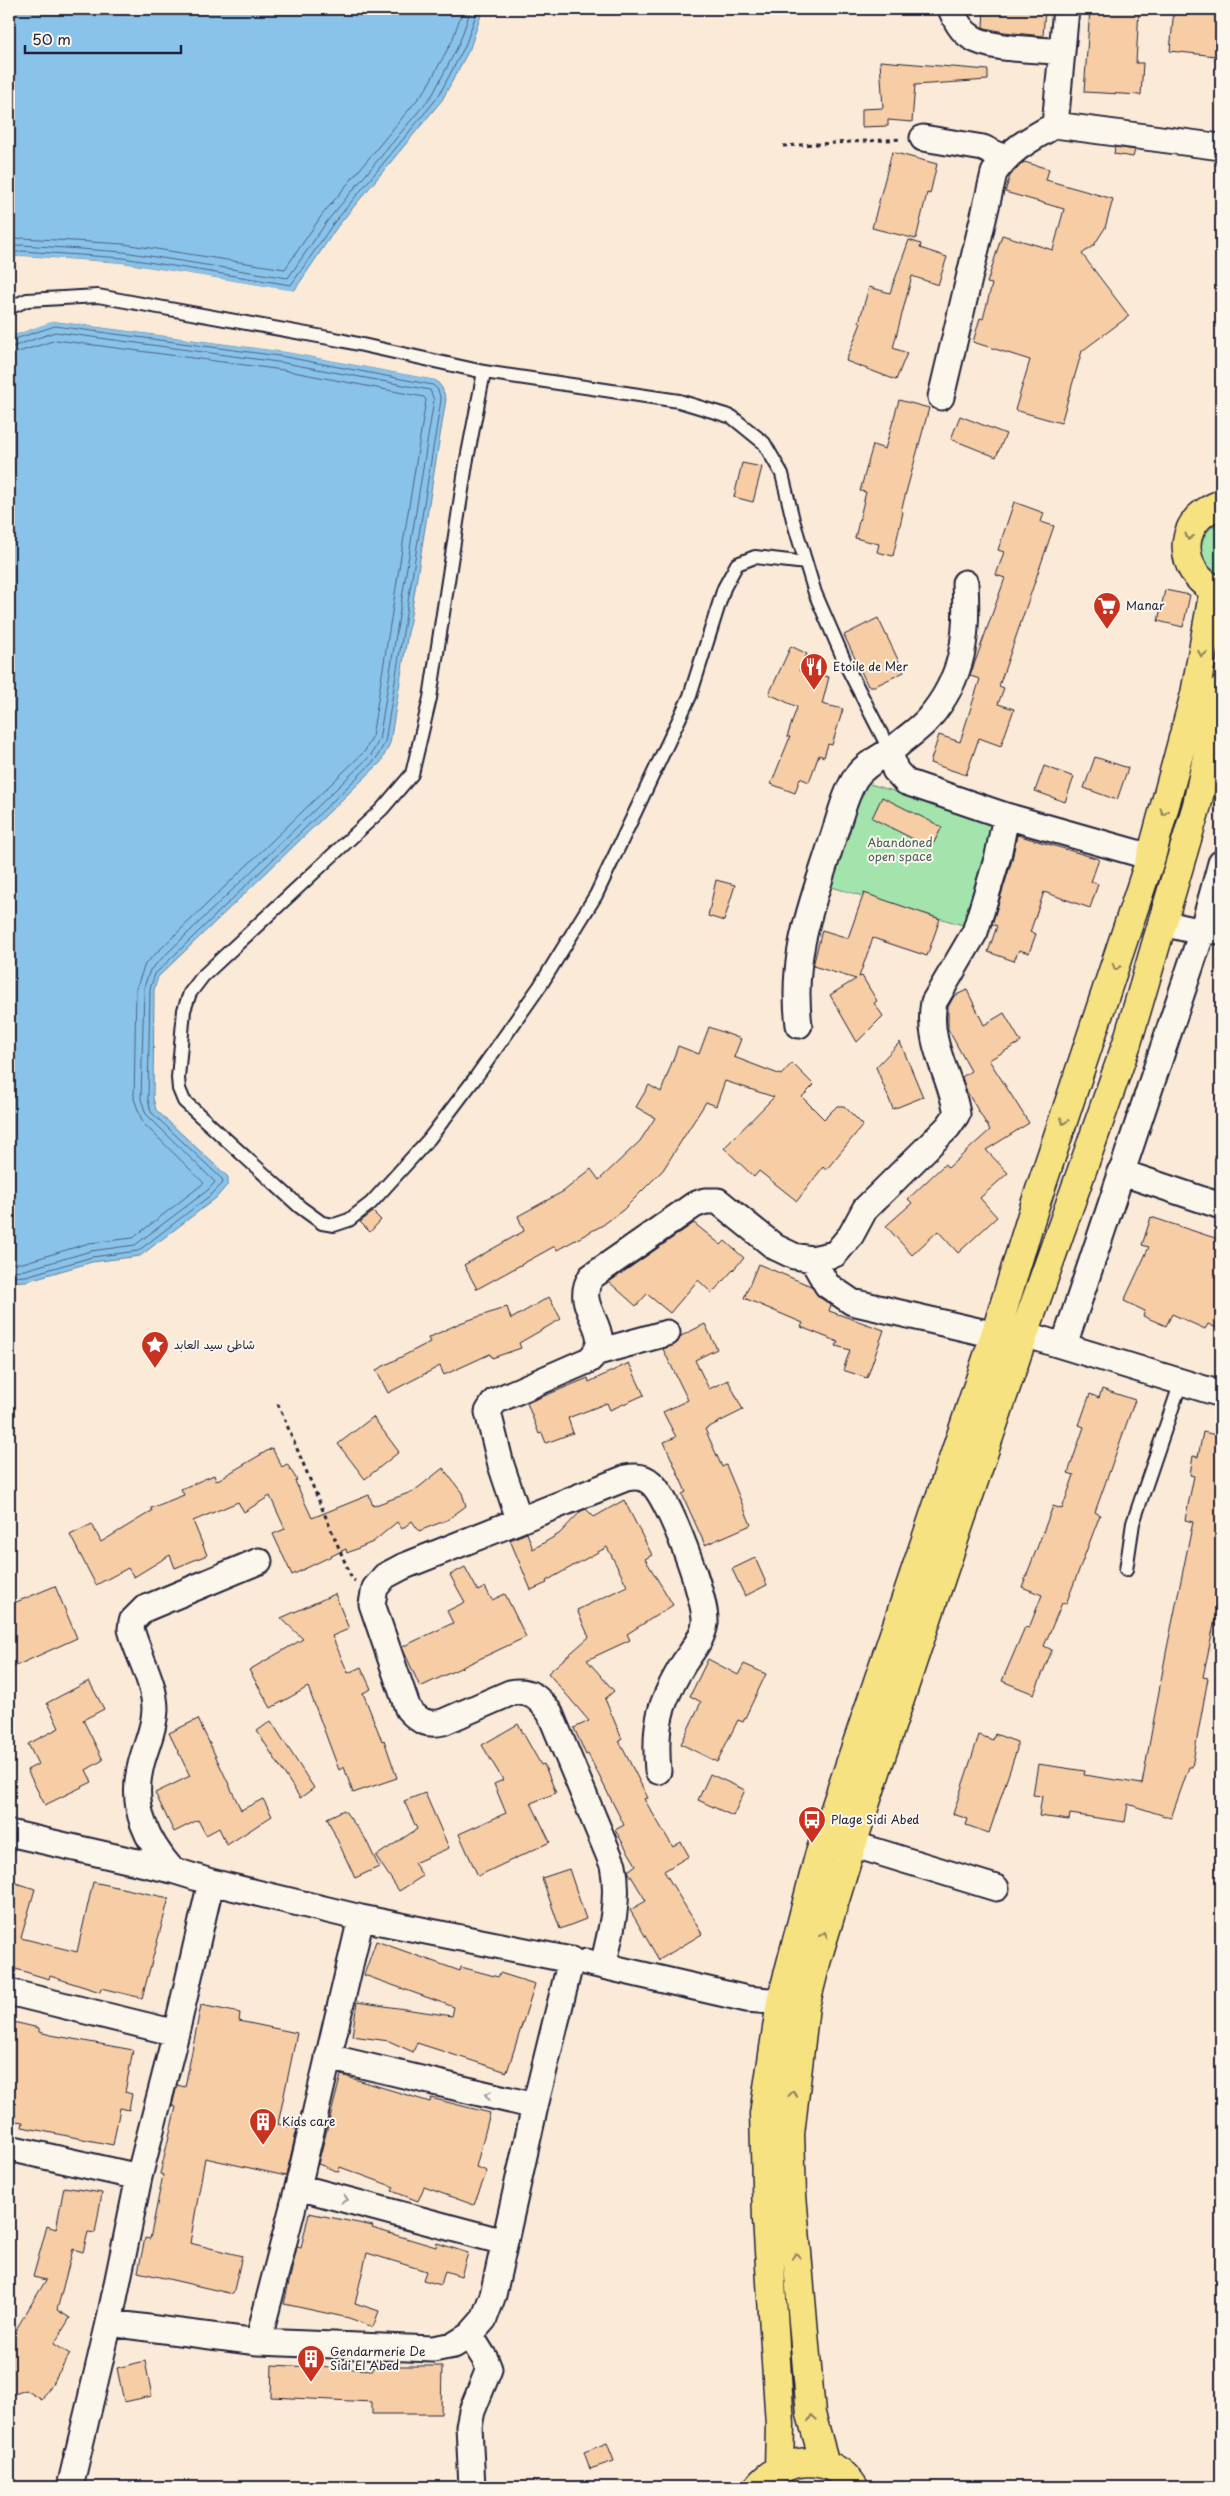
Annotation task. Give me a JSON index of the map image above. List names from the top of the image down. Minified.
{"parks":["Abandoned open space"],"places":{"supermarket":["Manar"],"restaurant":["Etoile de Mer"],"place":["شاطئ سيد العابد"],"bus stop":["Plage Sidi Abed"],"building":["Kids care","Gendarmerie De Sidi El Abed"]},"scale_bar":"50 m"}
